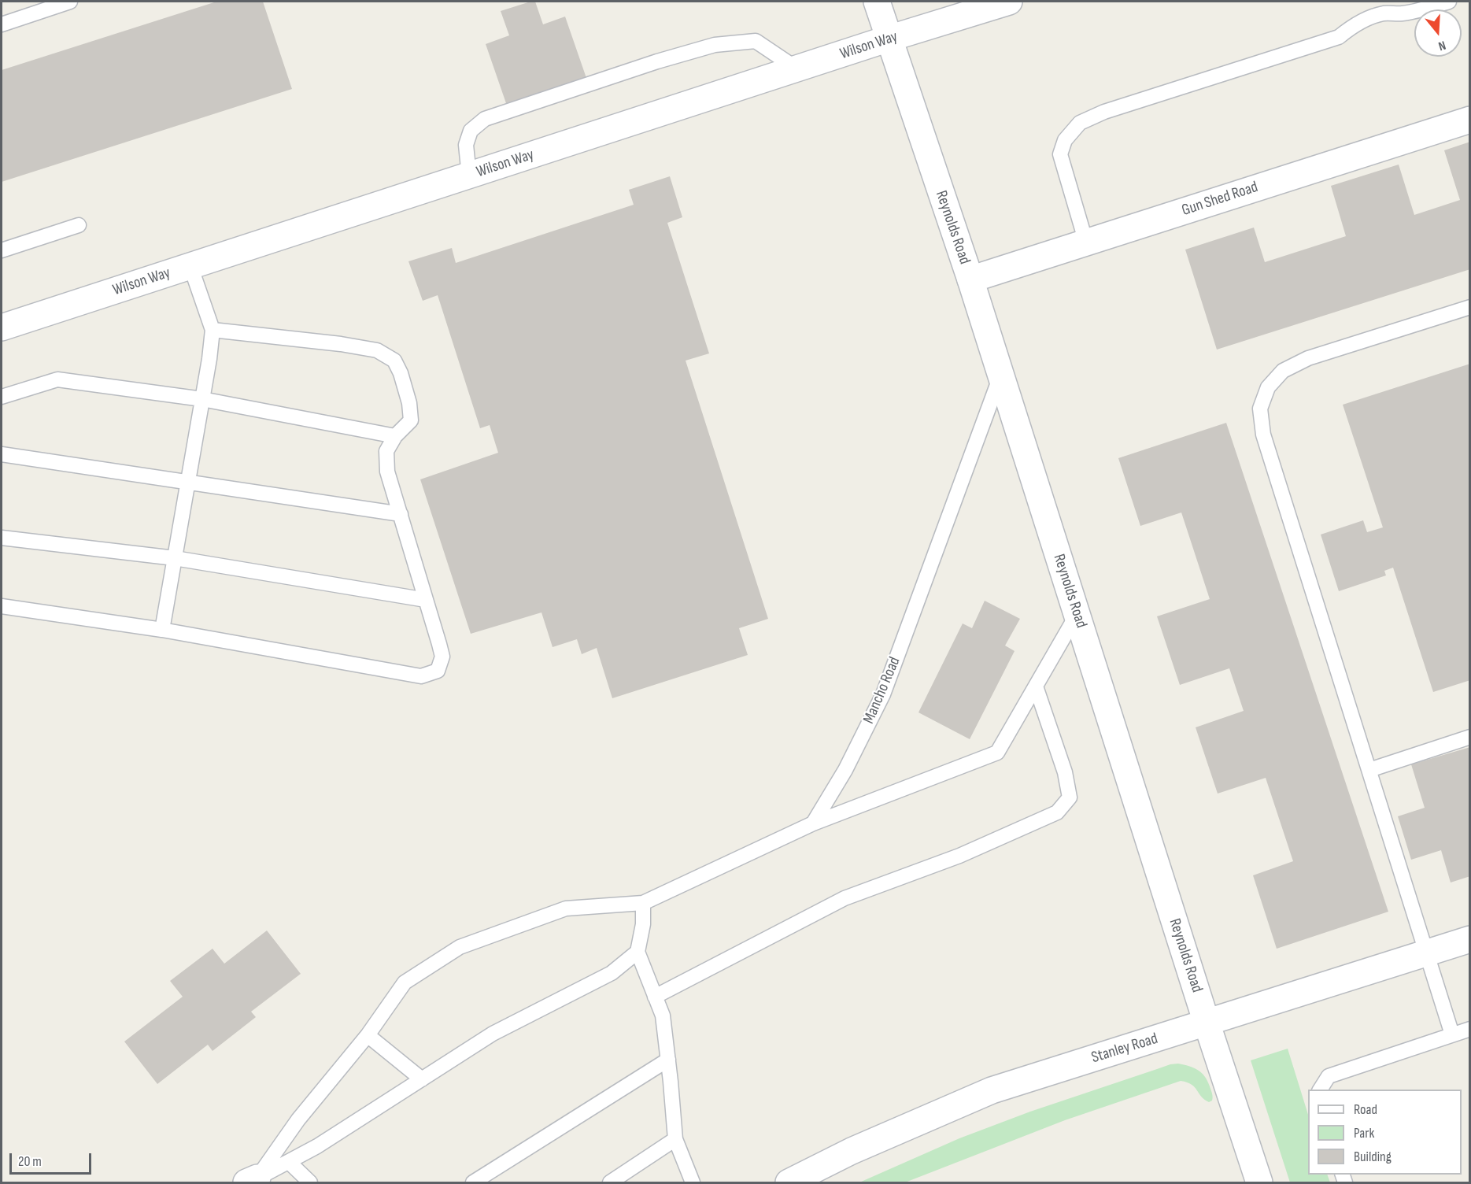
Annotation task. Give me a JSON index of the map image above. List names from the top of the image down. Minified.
{"streets":{"street":["Wilson Way","Gun Shed Road","Reynolds Road","Stanley Road"],"lane":["Mancho Road"]},"crossings":[["Wilson Way","Reynolds Road"],["Gun Shed Road","Reynolds Road"],["Reynolds Road","Mancho Road"],["Reynolds Road","Stanley Road"]],"legend":["Road","Park","Building"],"scale_bar":"20 m","north":"bottom"}
